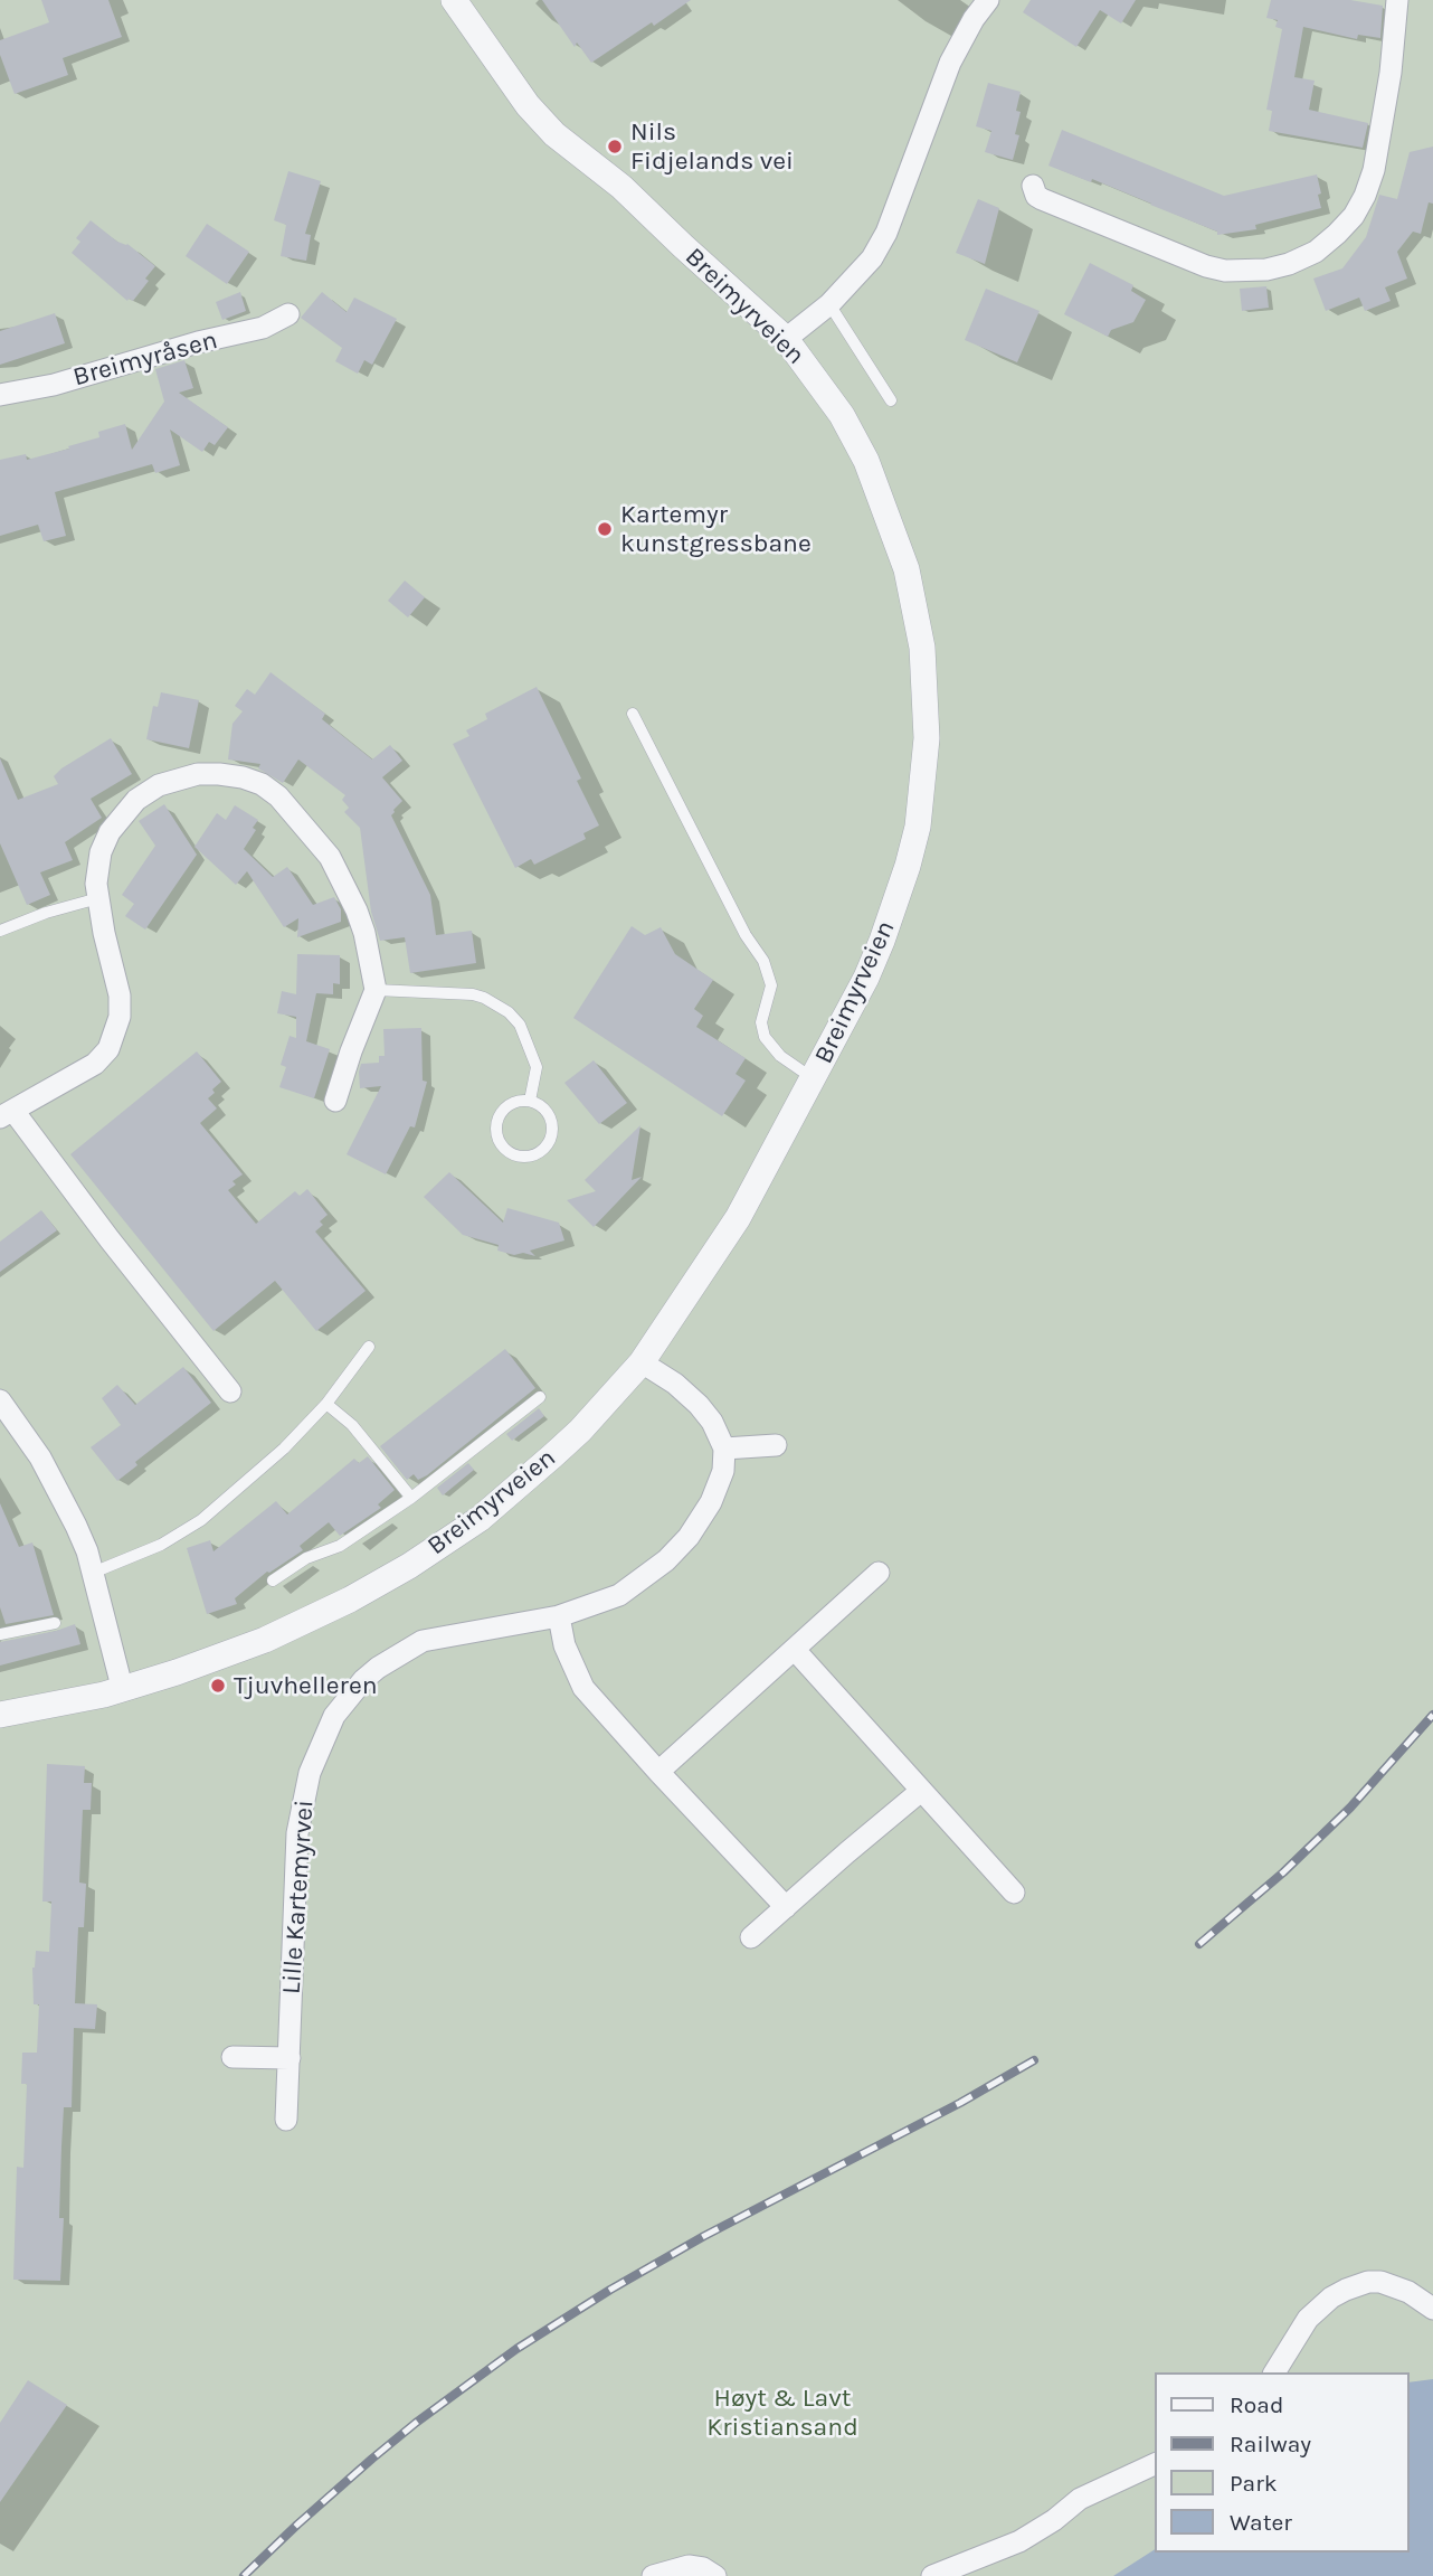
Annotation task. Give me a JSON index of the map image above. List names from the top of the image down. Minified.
{"streets":{"street":["Breimyrveien","Breimyråsen","Lille Kartemyrvei"]},"parks":["Høyt & Lavt Kristiansand"],"places":["Nils Fidjelands vei","Kartemyr kunstgressbane","Tjuvhelleren"],"legend":["Road","Railway","Park","Water"]}
